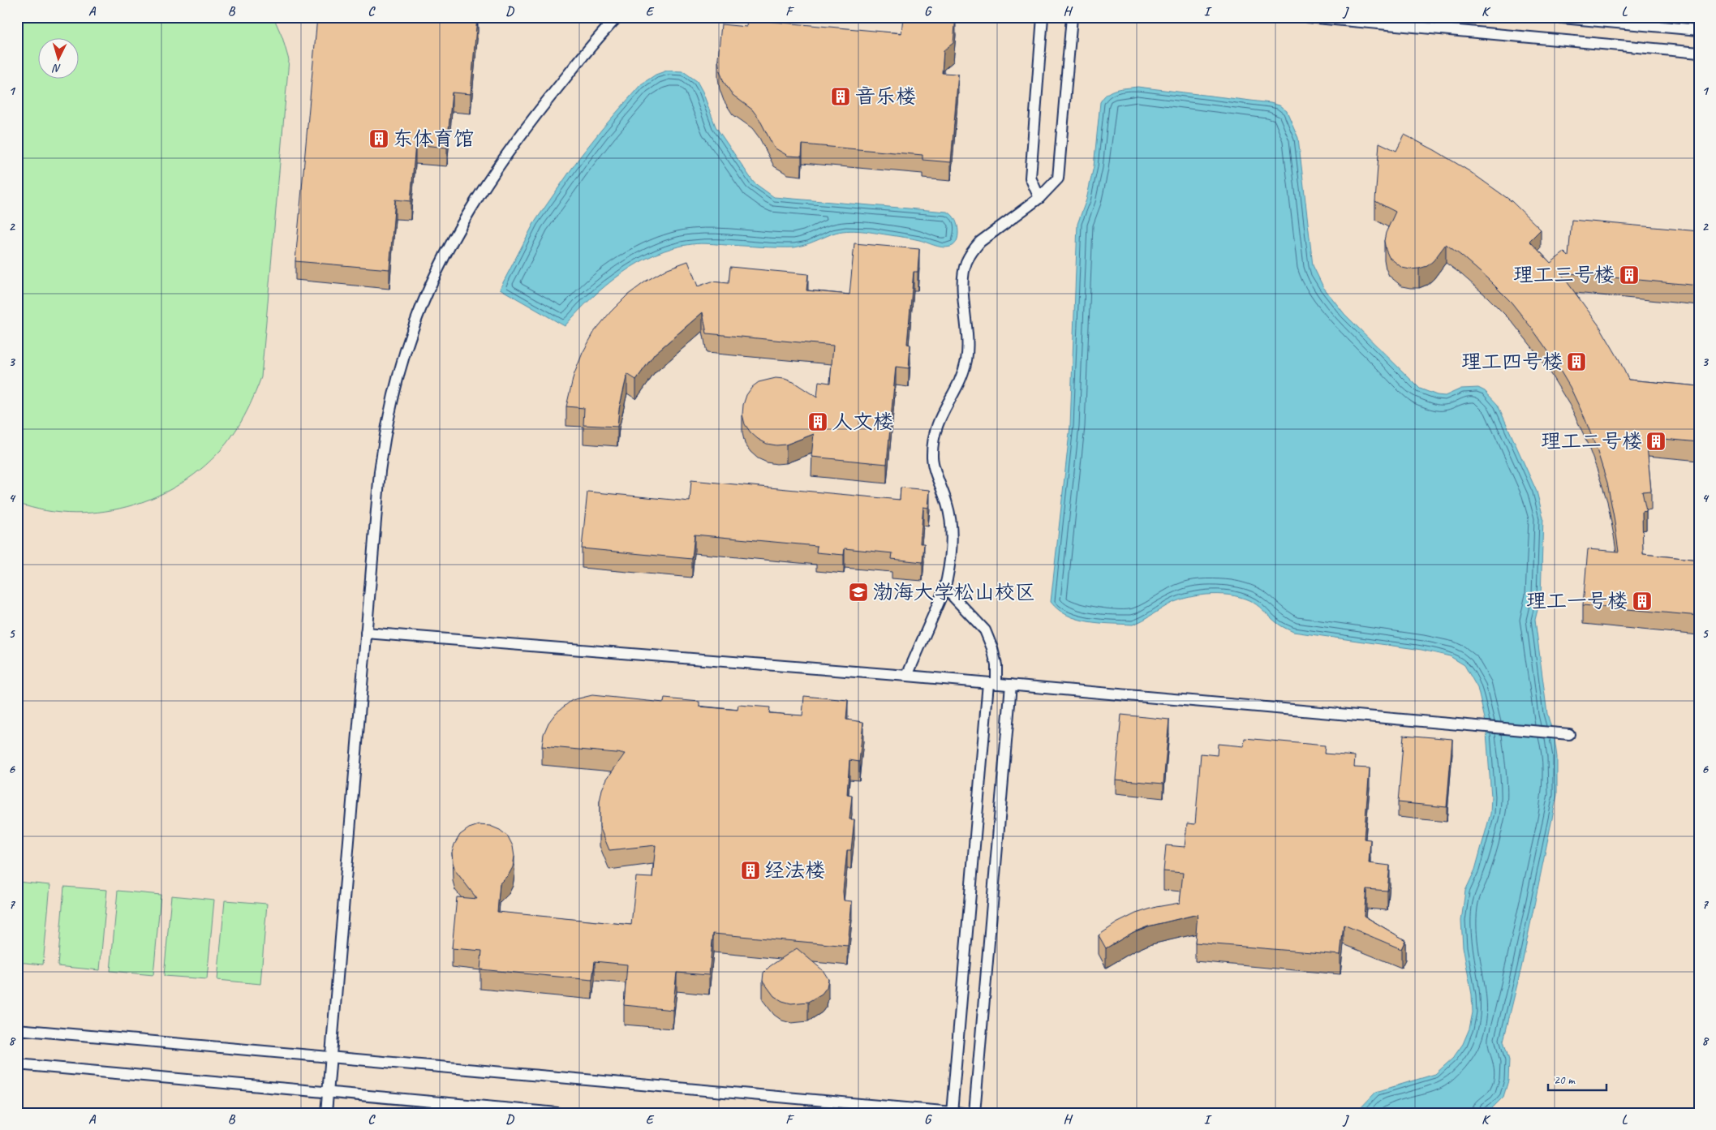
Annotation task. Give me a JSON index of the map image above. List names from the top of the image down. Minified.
{"places":{"building":["音乐楼","东体育馆","理工三号楼","理工四号楼","人文楼","理工二号楼","理工一号楼","经法楼"],"school or university":["渤海大学松山校区"]},"scale_bar":"20 m","north":"bottom","grid":{"columns":["A","B","C","D","E","F","G","H","I","J","K","L"],"rows":["1","2","3","4","5","6","7","8"]}}
